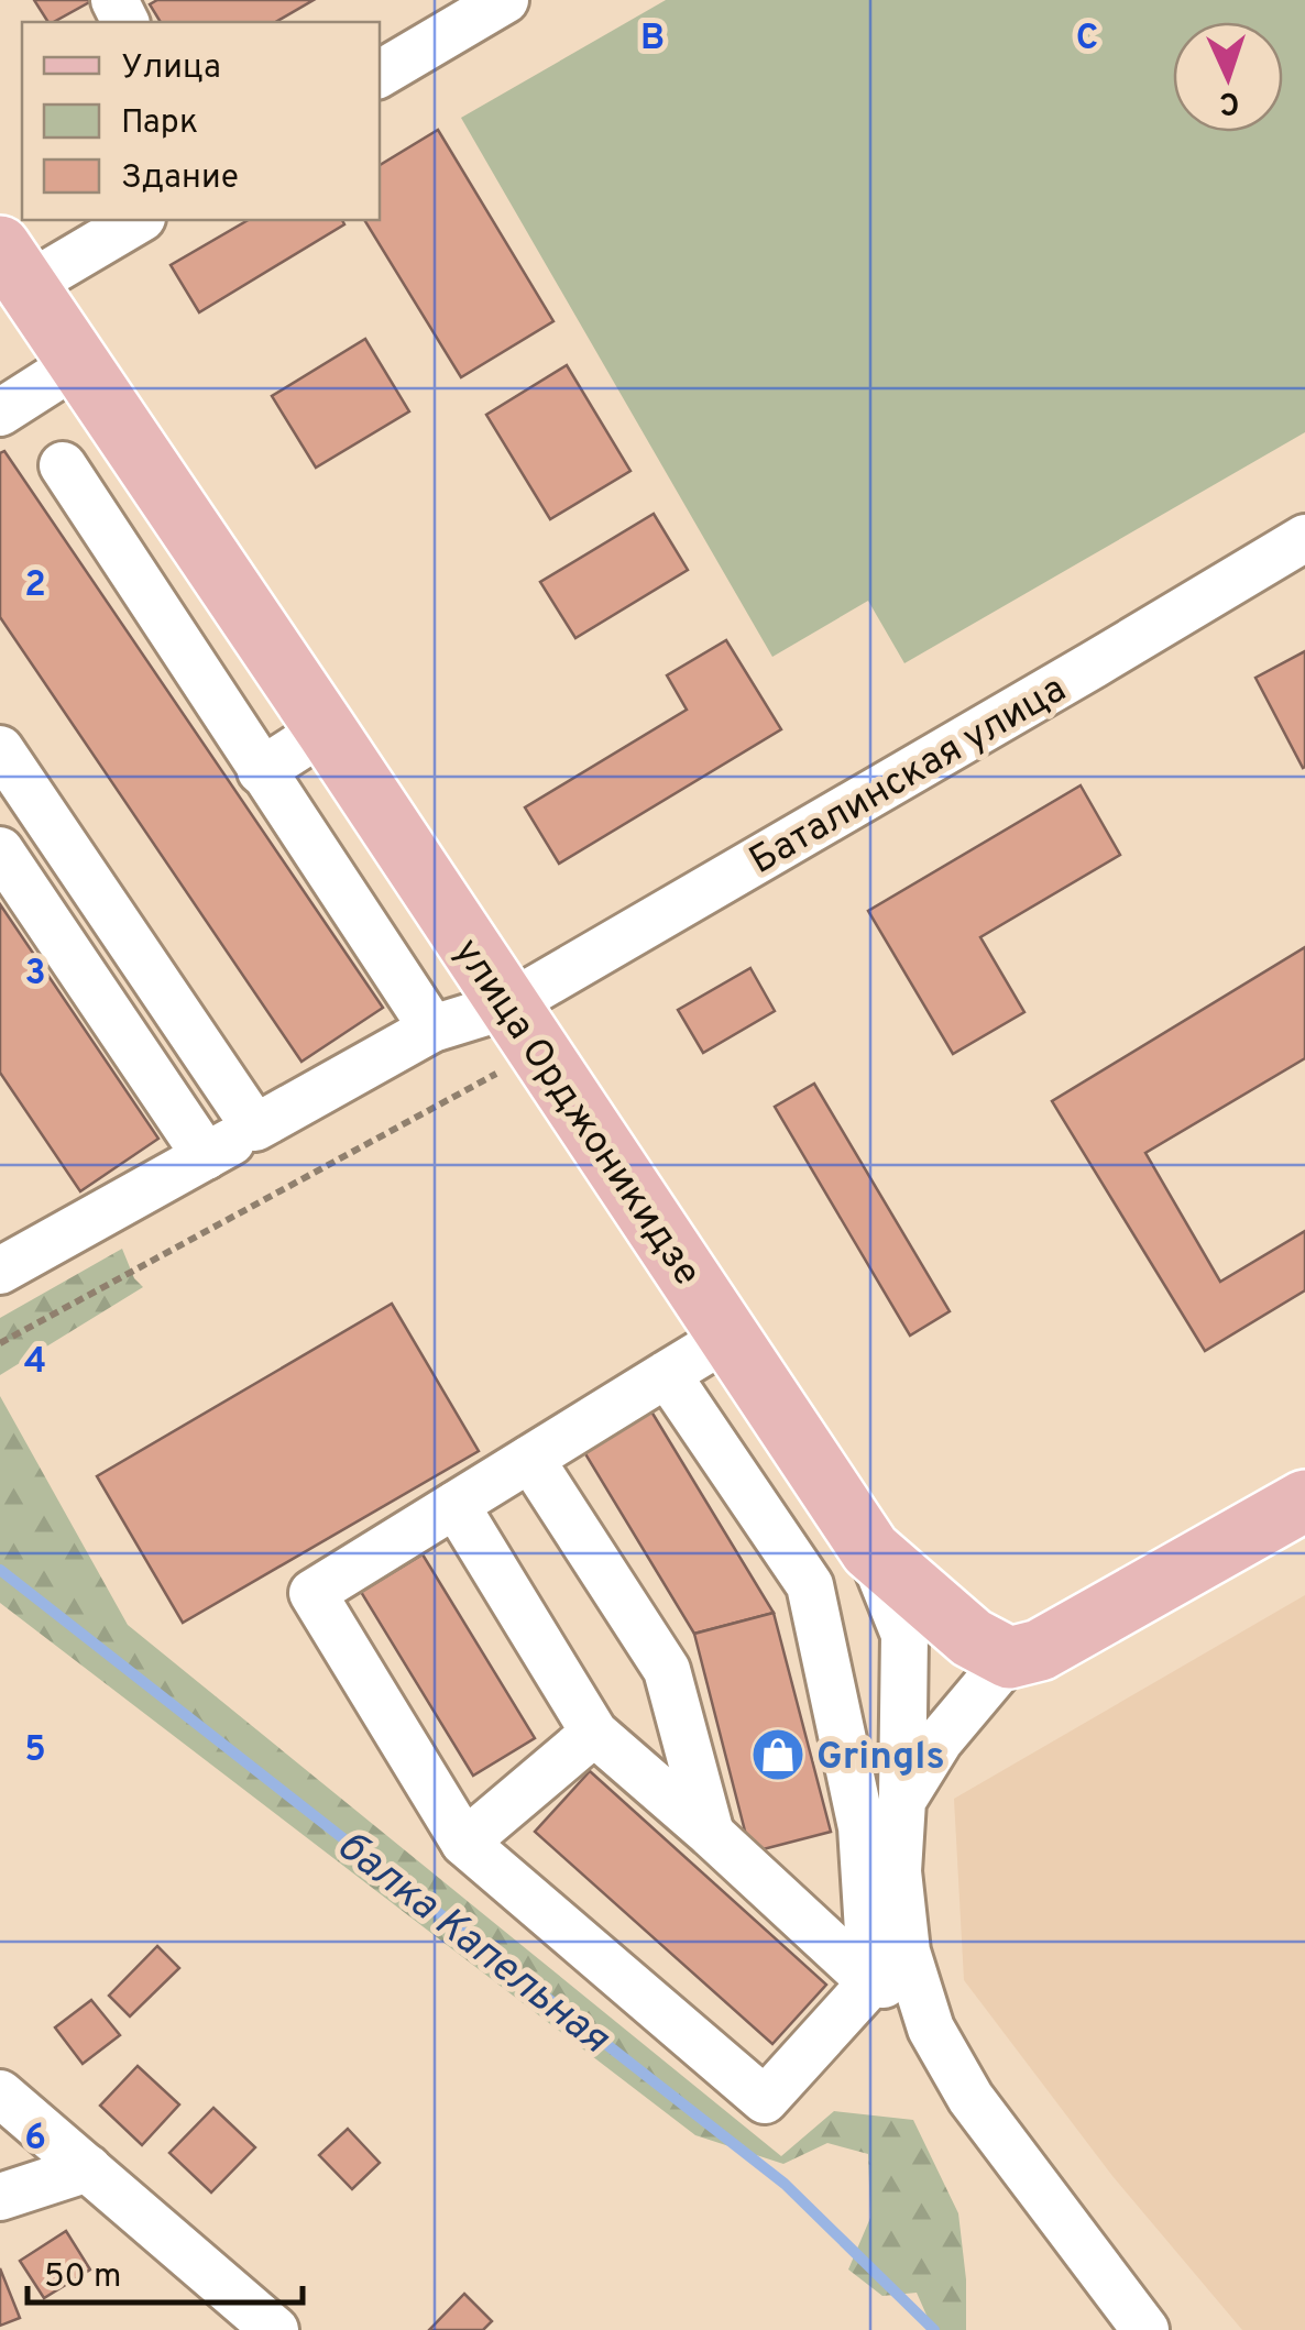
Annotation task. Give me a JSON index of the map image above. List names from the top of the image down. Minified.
{"streets":{"main road":["улица Орджоникидзе"],"street":["Баталинская улица"]},"crossings":[["Баталинская улица","улица Орджоникидзе"]],"water":["балка Капельная"],"places":{"shop":["Gringls"]},"legend":["Улица","Парк","Здание"],"scale_bar":"50 m","north":"bottom","grid":{"columns":["B","C"],"rows":["2","3","4","5","6"]}}
